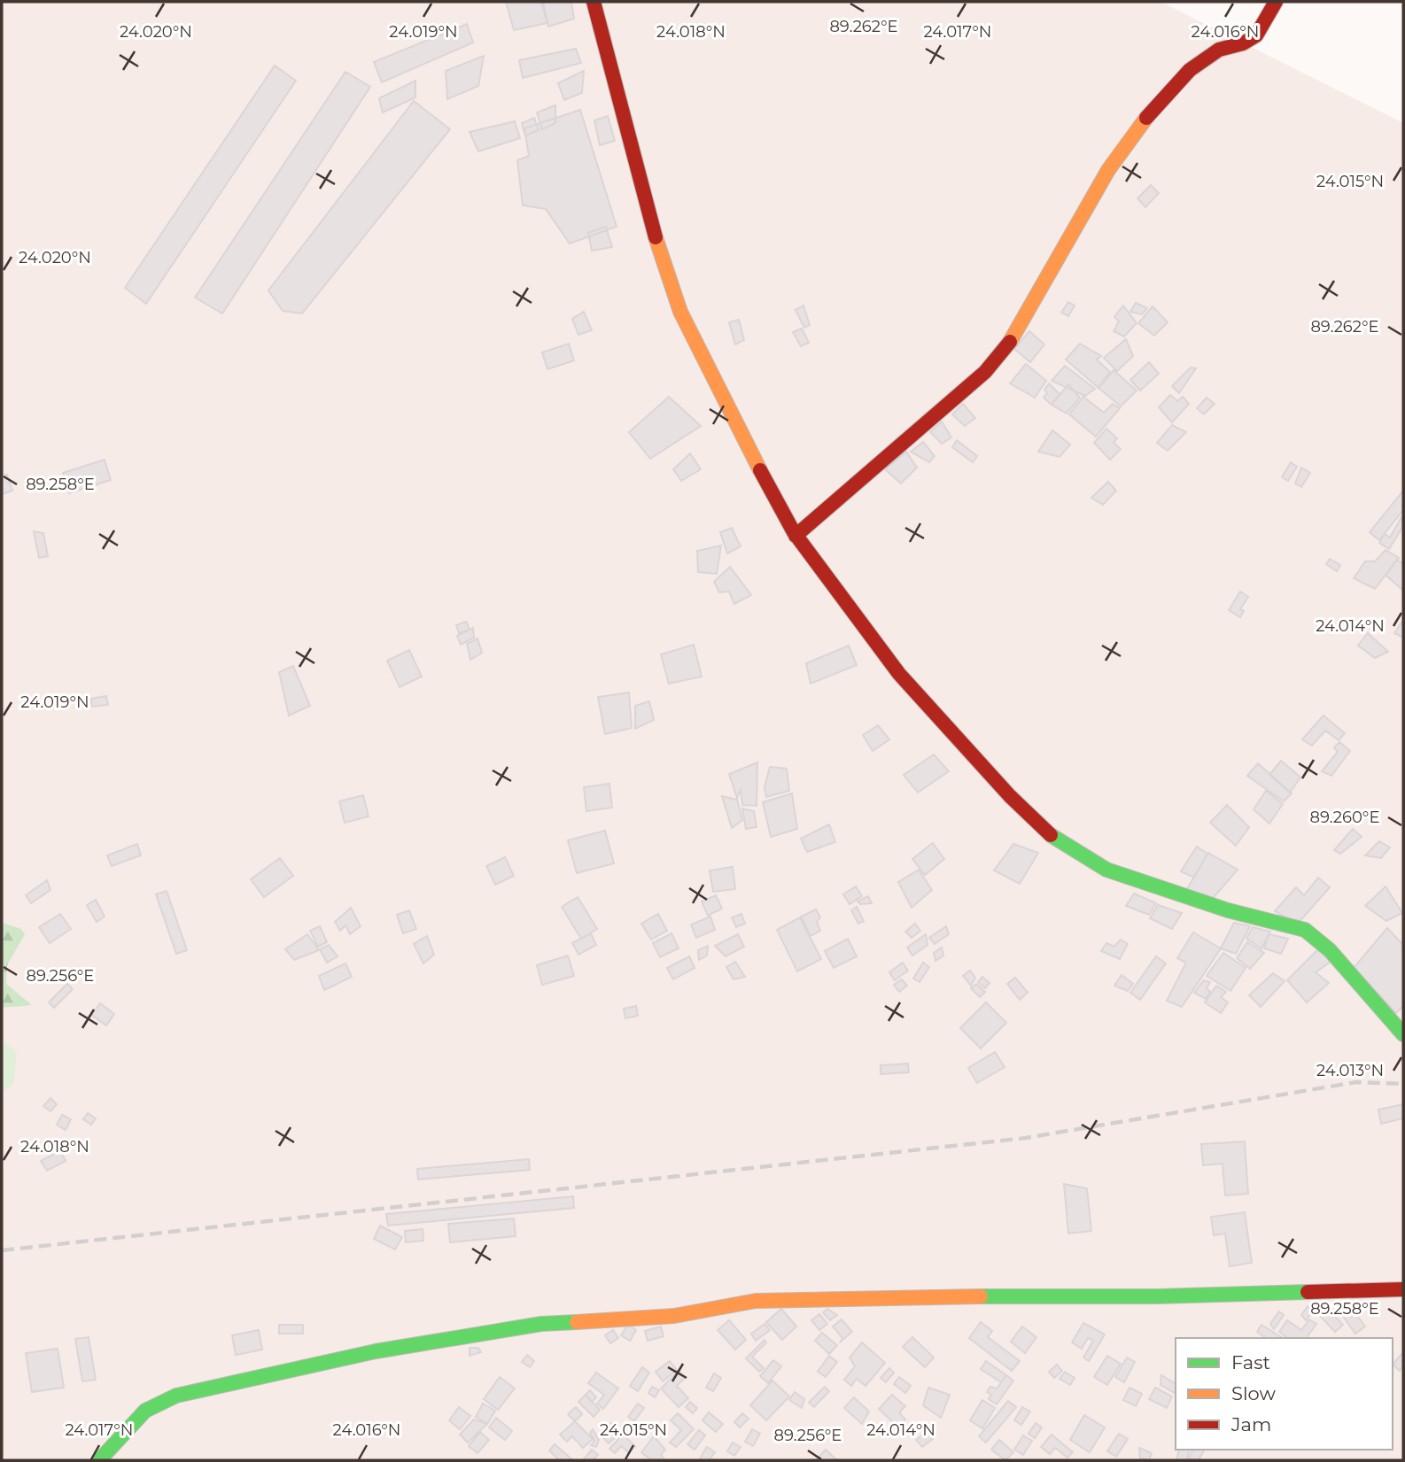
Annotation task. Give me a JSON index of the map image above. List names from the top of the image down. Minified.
{"legend":["Fast","Slow","Jam"],"coordinates":["89.262°E","24.020°N","24.019°N","24.018°N","24.017°N","24.016°N","24.015°N","89.258°E","24.014°N","89.260°E","89.256°E","24.013°N"]}
